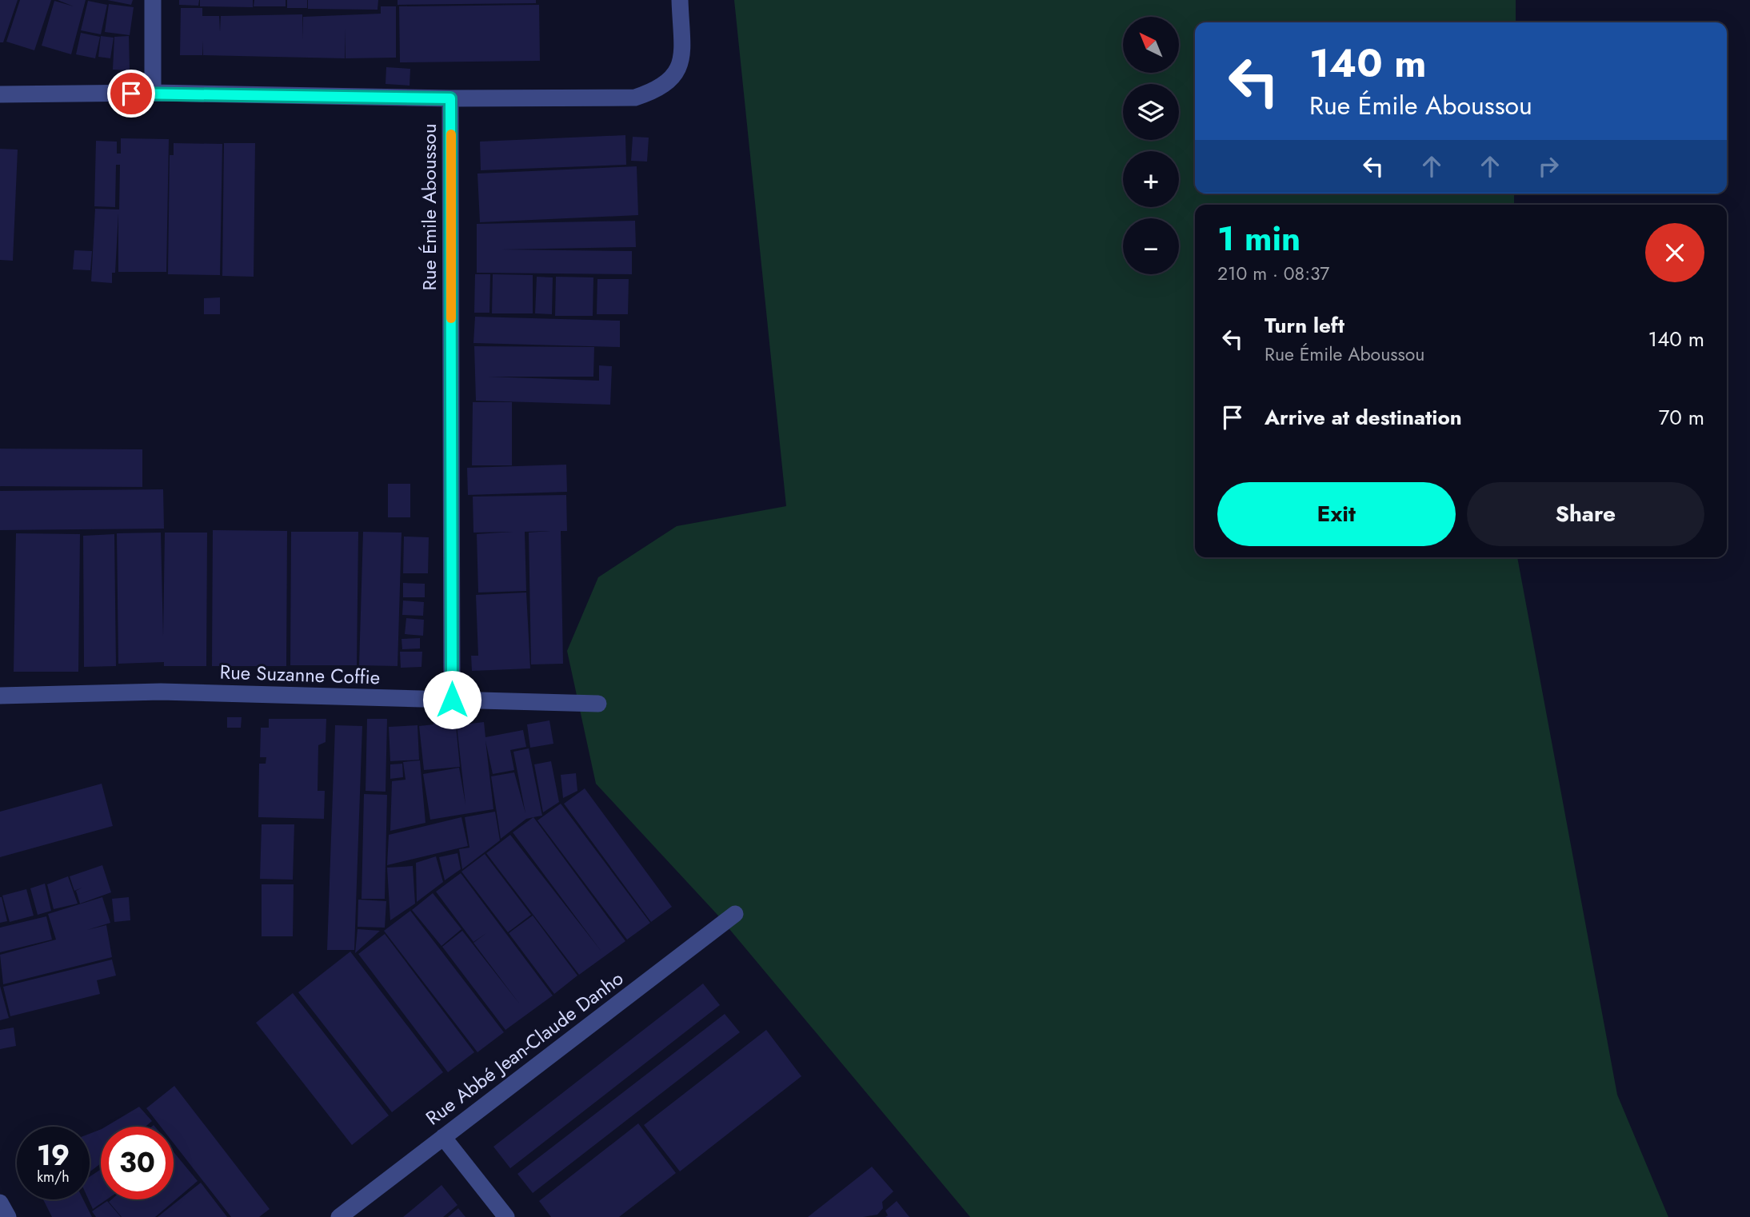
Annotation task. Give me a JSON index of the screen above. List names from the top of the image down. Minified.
{"streets":{"street":["Rue Émile Aboussou","Rue Suzanne Coffie","Rue Abbé Jean-Claude Danho"]},"crossings":[["Rue Émile Aboussou","Rue Suzanne Coffie"]],"north":"top left","page":{"map_buttons":["+","−"],"turn":["140 m","Rue Émile Aboussou"],"heading":["1 min","210 m · 08:37"],"list":[{"name":"Turn left","note":"Rue Émile Aboussou","value":"140 m"},{"name":"Arrive at destination","value":"70 m"}],"buttons":["Exit","Share"],"speed":"19 km/h","limit":"30"}}
